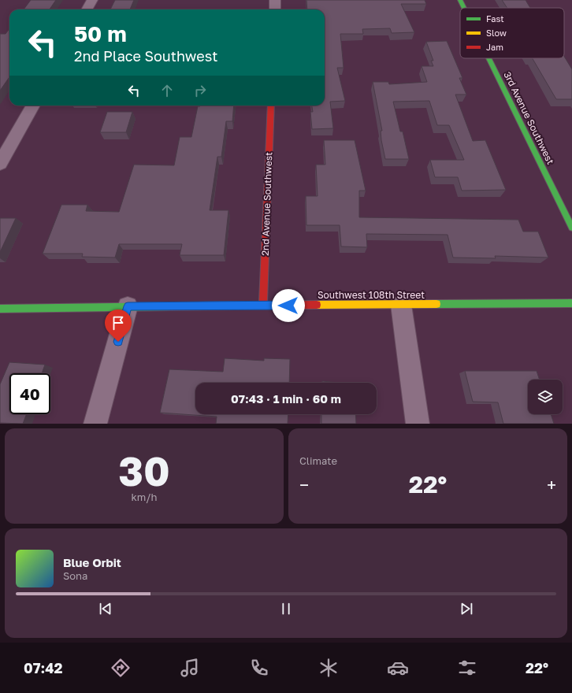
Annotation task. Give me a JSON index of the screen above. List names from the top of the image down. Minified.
{"streets":{"street":["3rd Avenue Southwest","2nd Avenue Southwest","Southwest 108th Street"]},"crossings":[["2nd Avenue Southwest","Southwest 108th Street"]],"legend":["Fast","Slow","Jam"],"page":{"turn":["50 m","2nd Place Southwest"],"limit":"40","trip":"07:43 · 1 min · 60 m","tile":[["30","km/h"],"Climate"],"heat":["−","22°","+"],"song":["Blue Orbit","Sona"],"tabs":["07:42","22°"]}}
